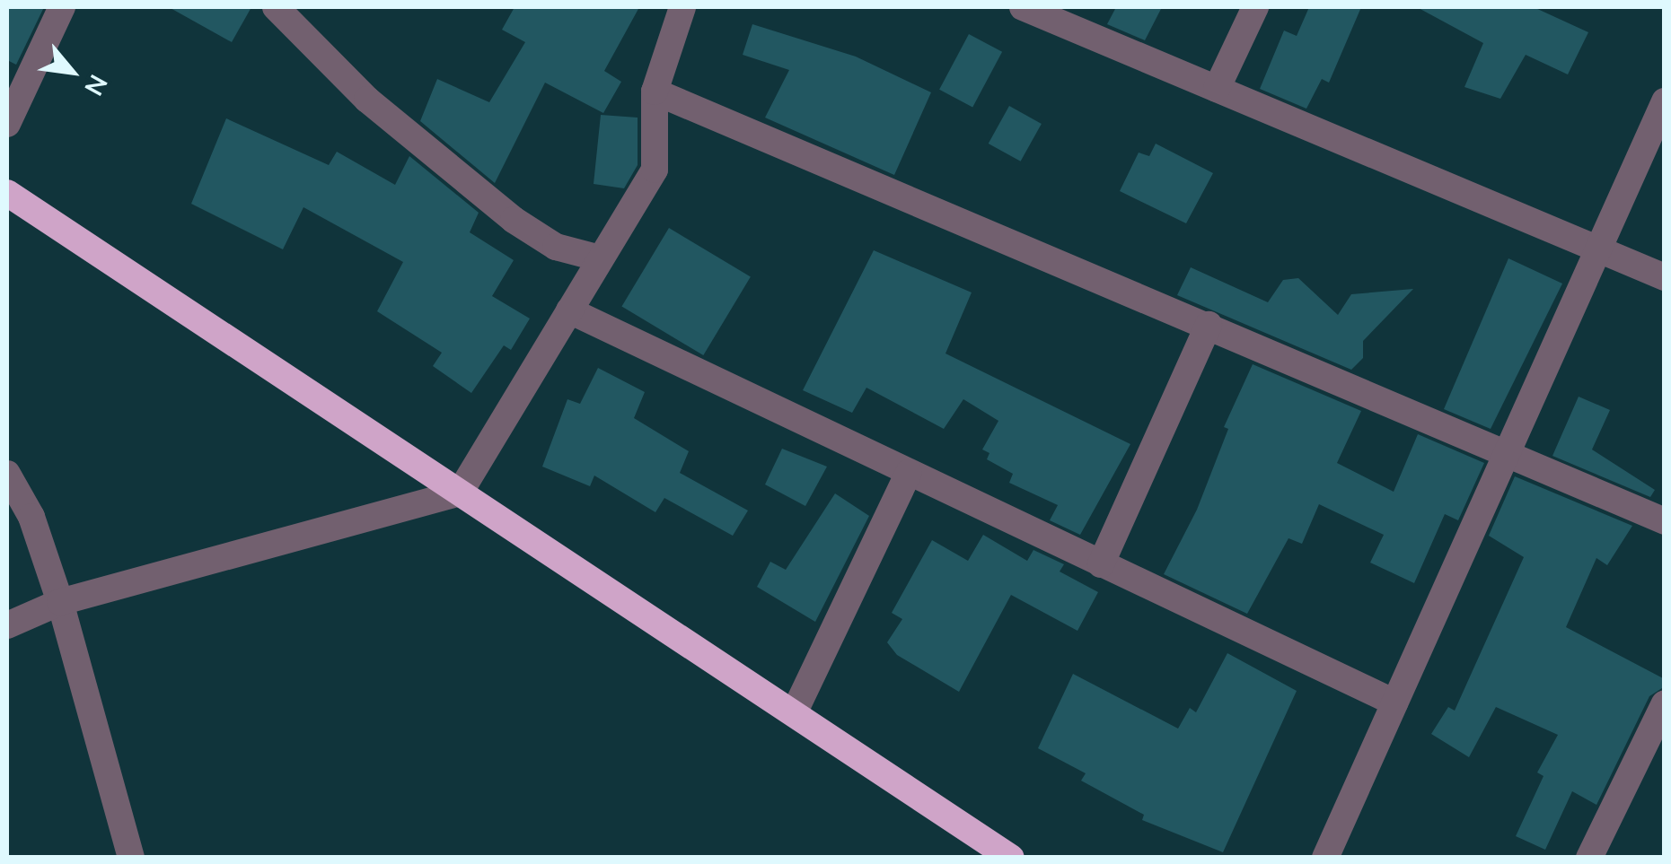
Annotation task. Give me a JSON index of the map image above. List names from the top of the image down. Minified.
{"north":"bottom right"}
